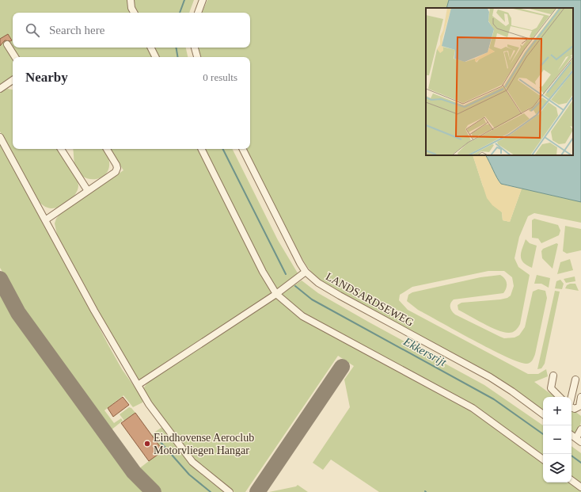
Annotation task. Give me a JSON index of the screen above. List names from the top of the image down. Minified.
{"streets":{"street":["LANDSARDSEWEG"]},"water":["Ekkersrijt"],"places":["Eindhovense Aeroclub Motorvliegen Hangar"],"page":{"search":"Search here","heading":["Nearby","0 results"],"map_buttons":["+","−"]}}
